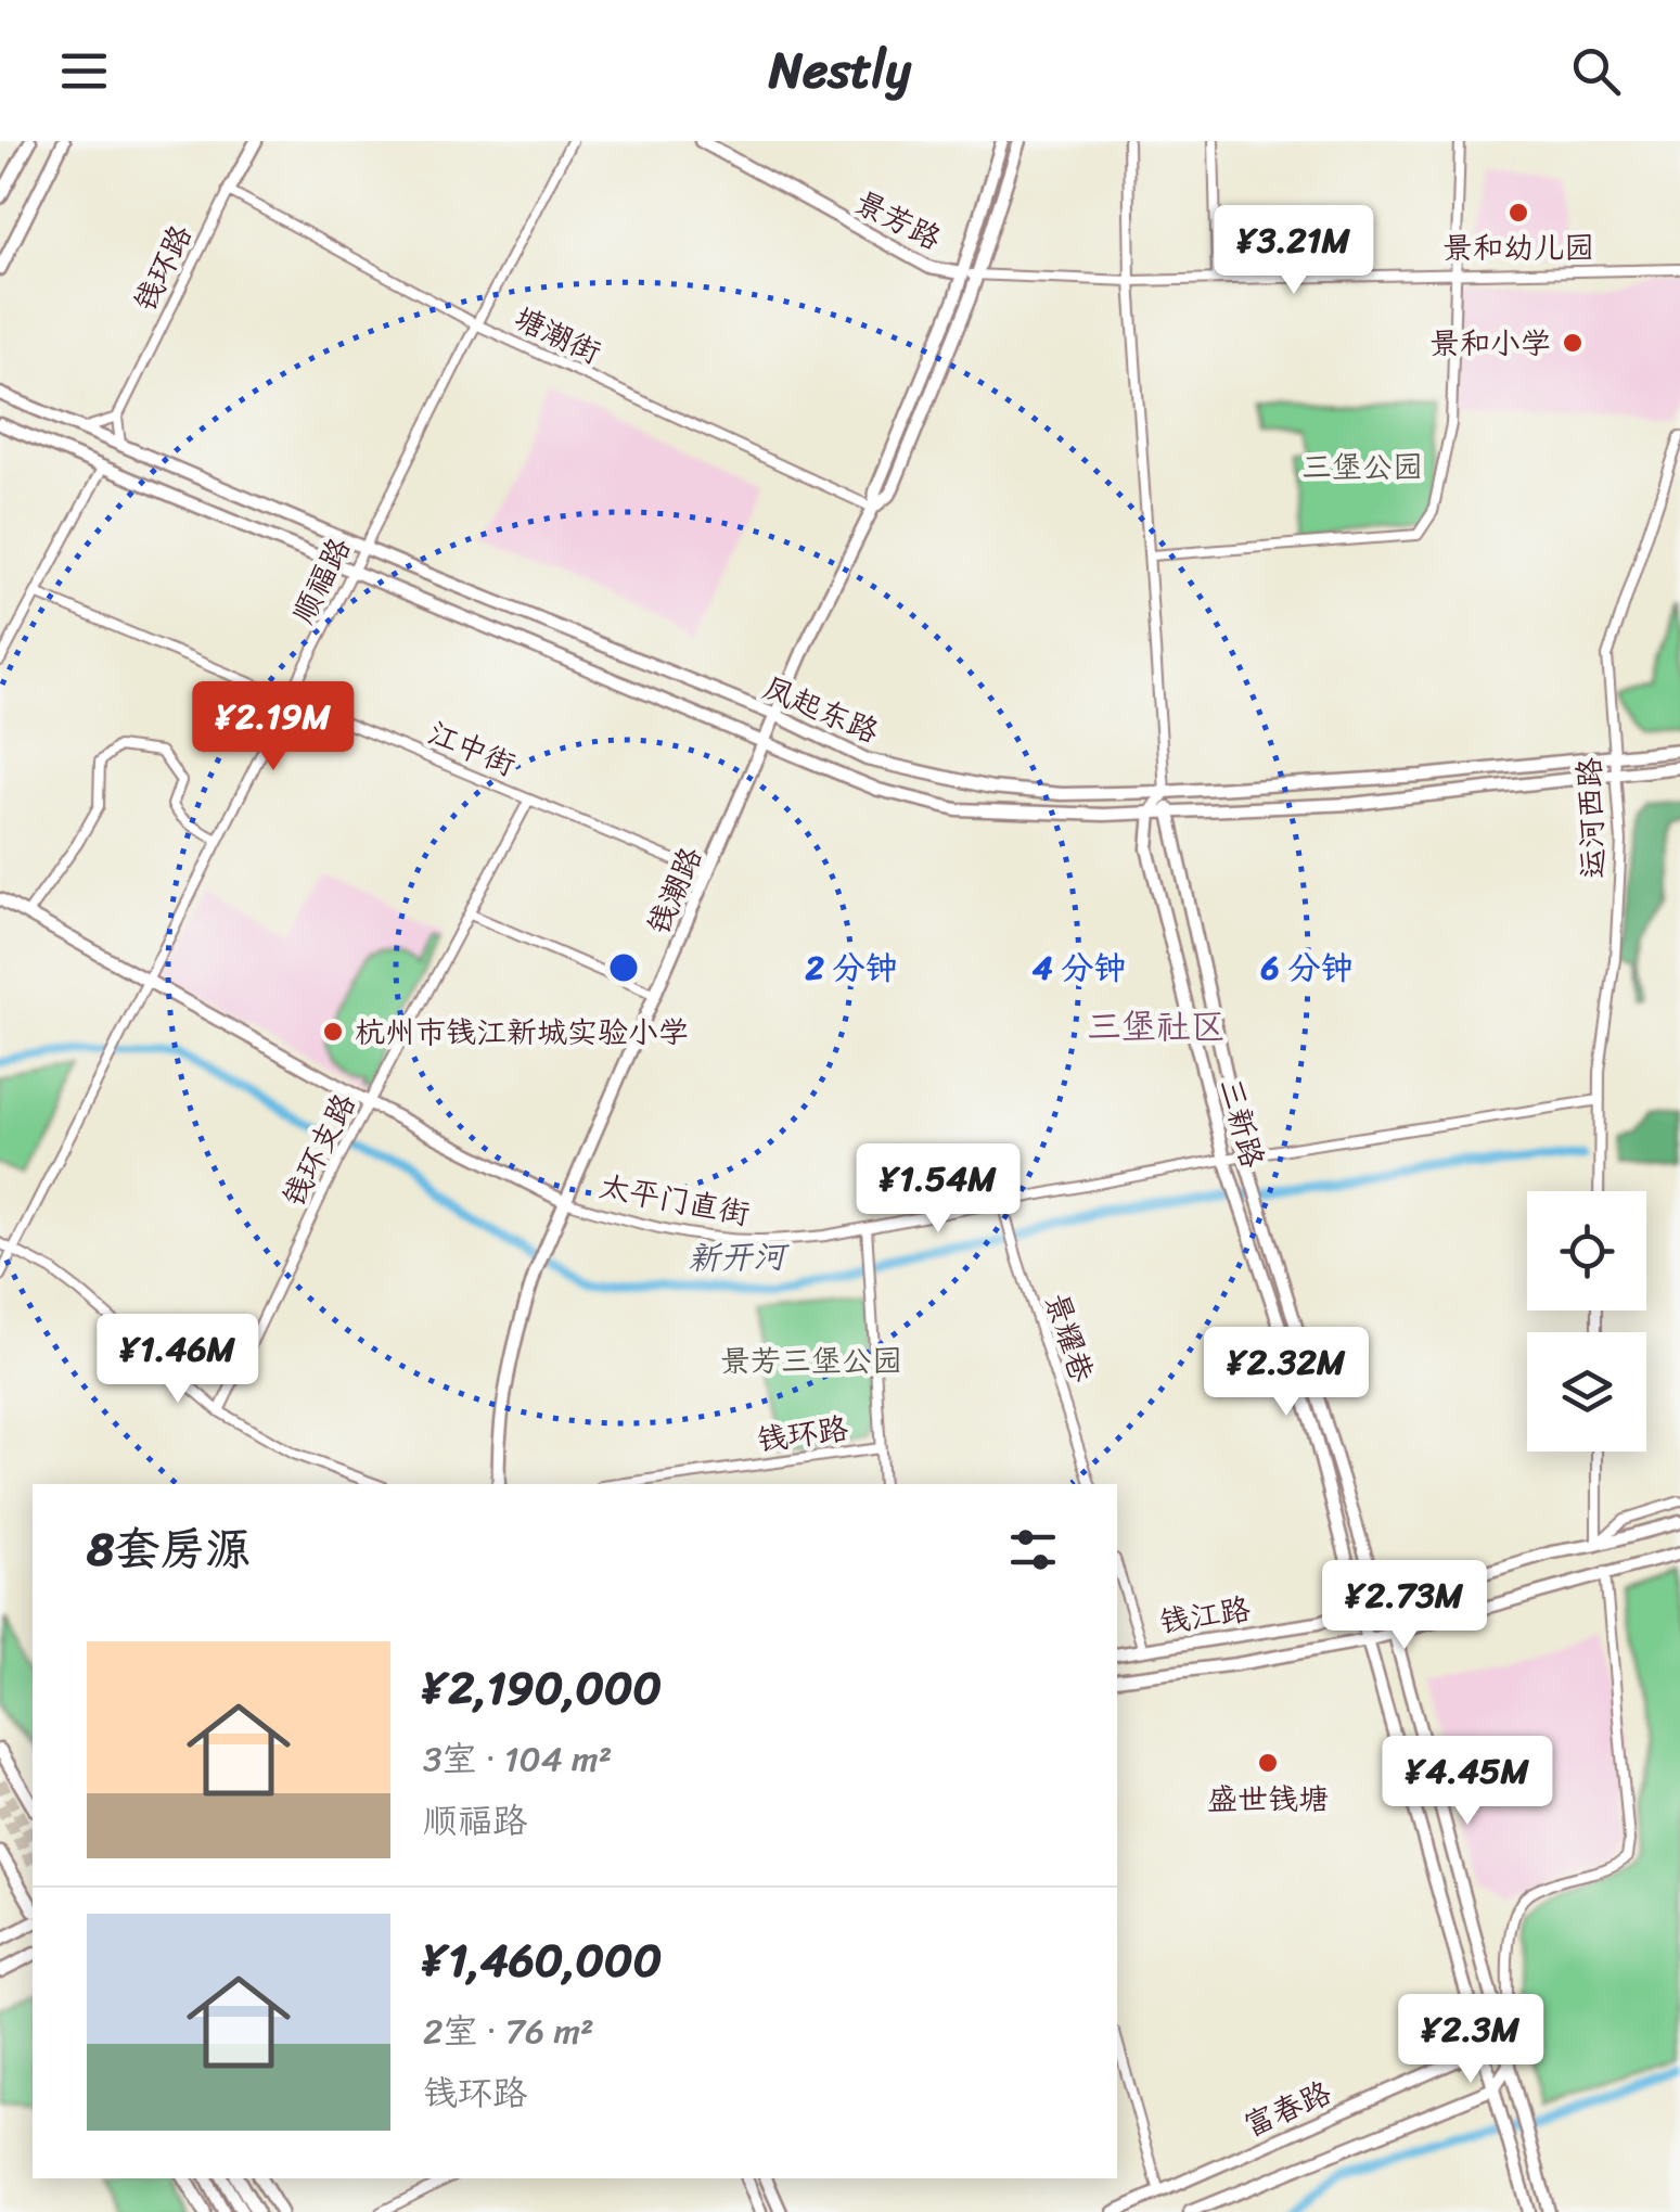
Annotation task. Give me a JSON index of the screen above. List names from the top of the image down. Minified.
{"streets":{"main road":["景芳路","钱环路","凤起东路","钱潮路","三新路","太平门直街","钱江路","富春路"],"street":["塘潮街","顺福路","江中街","运河西路","钱环支路","景耀巷"]},"crossings":[["景芳路","钱潮路"],["钱环路","塘潮街"],["塘潮街","顺福路"],["塘潮街","钱潮路"],["顺福路","凤起东路"],["顺福路","江中街"],["顺福路","太平门直街"],["凤起东路","运河西路"],["凤起东路","钱潮路"],["凤起东路","三新路"],["江中街","钱潮路"],["江中街","钱环支路"],["运河西路","太平门直街"],["钱潮路","太平门直街"],["三新路","太平门直街"],["三新路","钱江路"],["三新路","富春路"],["钱环支路","太平门直街"],["太平门直街","景耀巷"]],"districts":["三堡社区"],"water":["新开河"],"parks":["三堡公园","景芳三堡公园"],"places":["景和幼儿园","景和小学","杭州市钱江新城实验小学","盛世钱塘"],"page":{"header":"Nestly","price":["¥3.21M","¥2.19M","¥1.54M","¥1.46M","¥2.32M","¥2.73M","¥4.45M","¥2.3M"],"heading":"8套房源","list":[{"name":"¥2,190,000","note":"3室 · 104 m² · 顺福路"},{"name":"¥1,460,000","note":"2室 · 76 m² · 钱环路"}]},"rings":["2 分钟","4 分钟","6 分钟"]}
